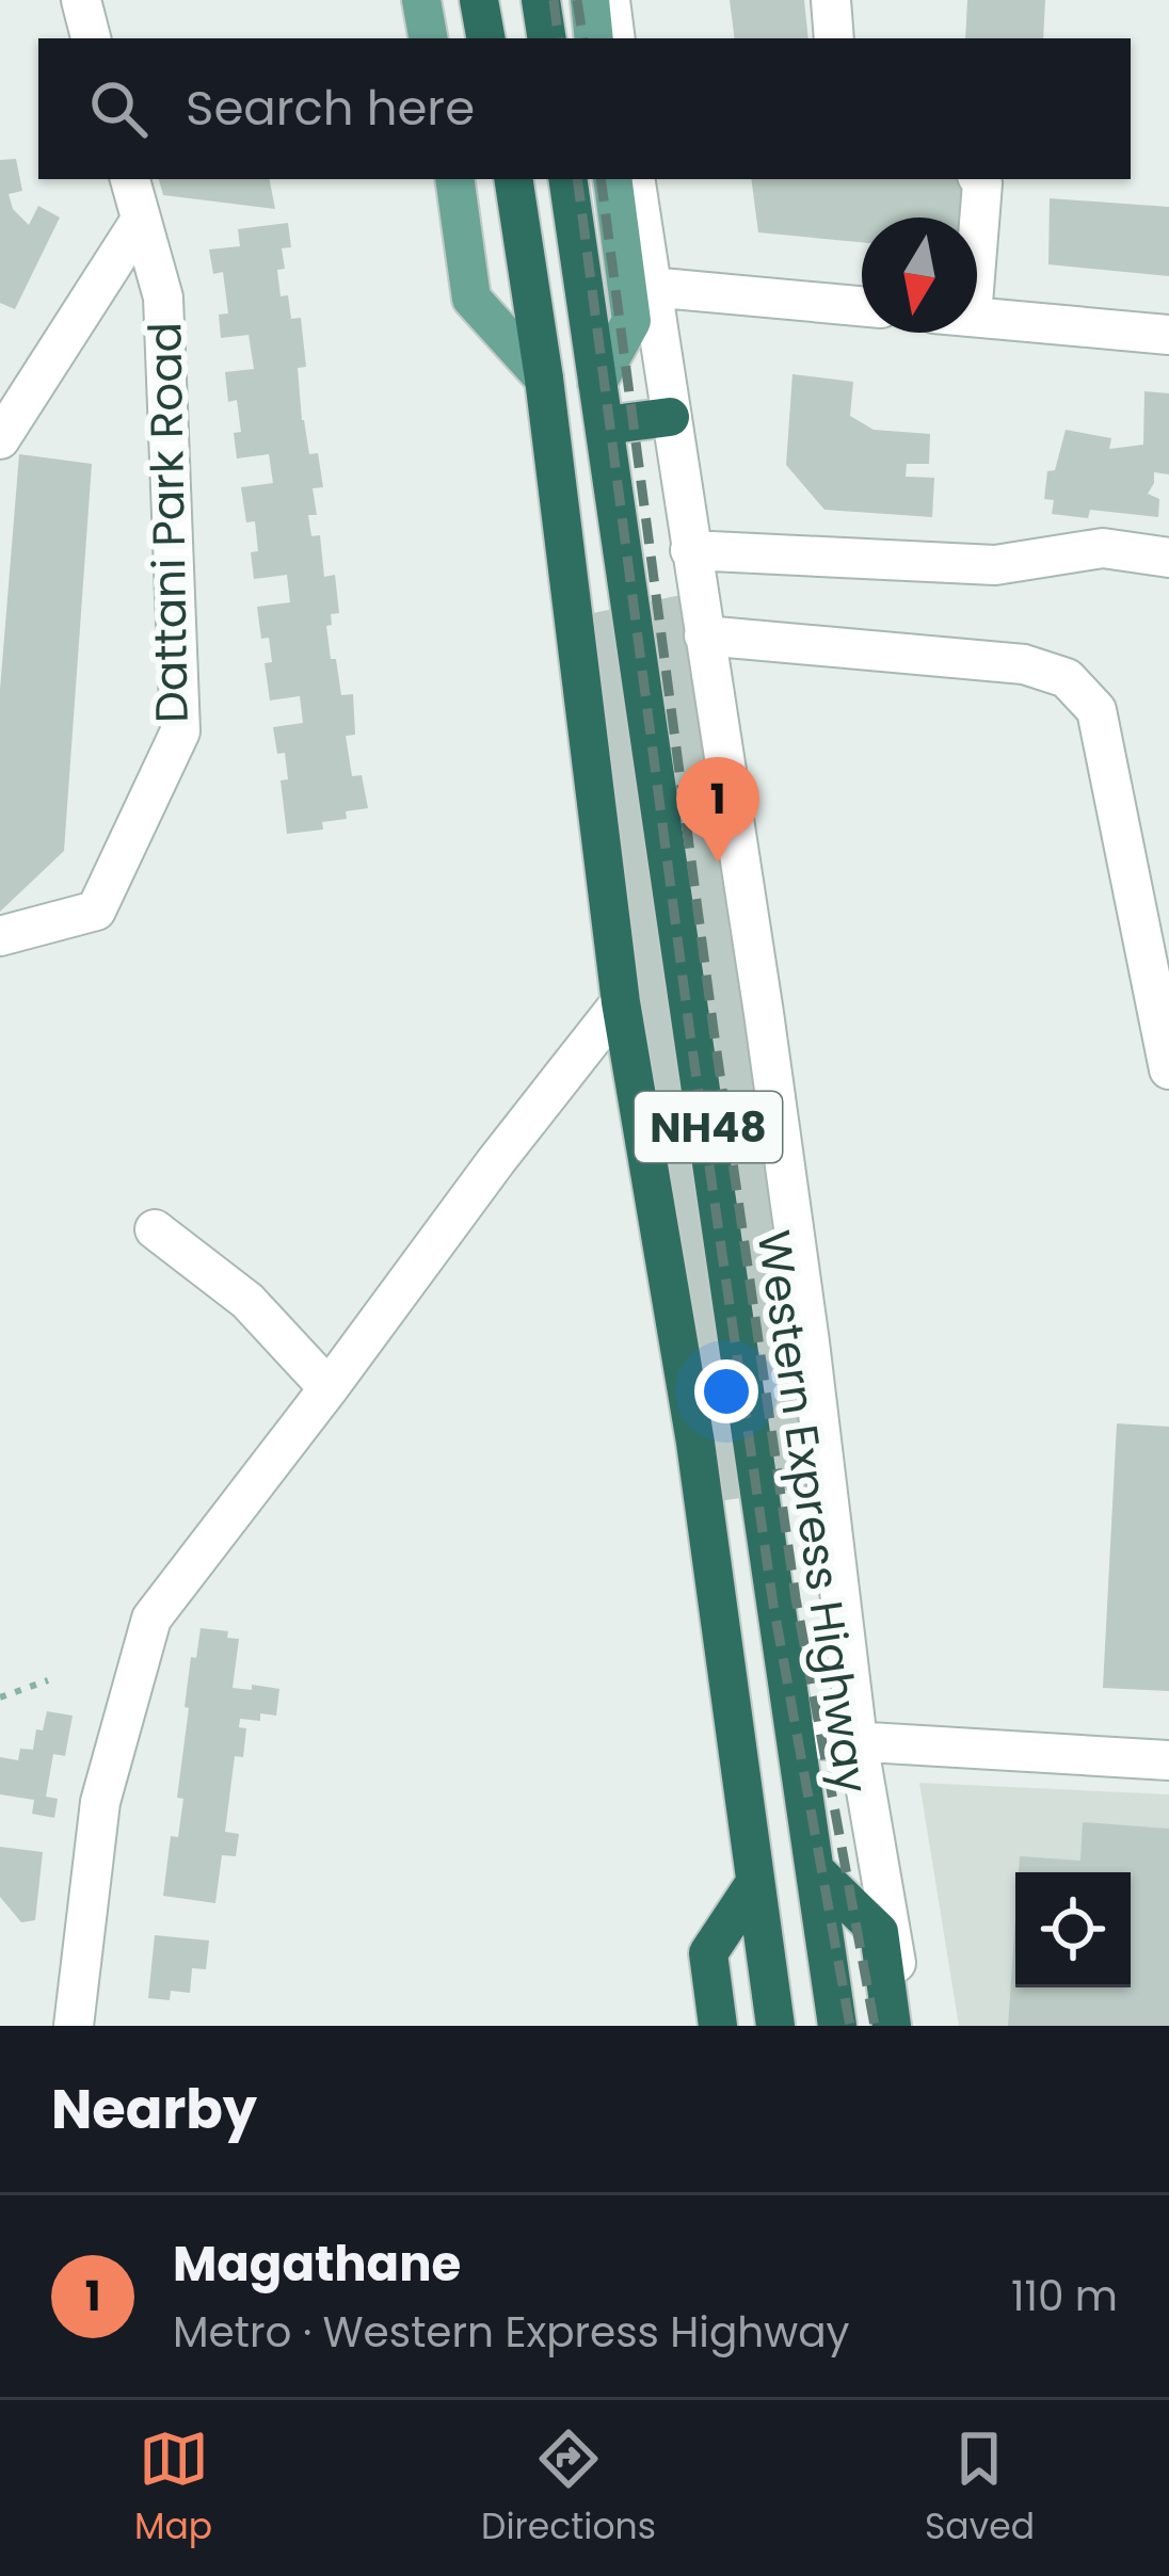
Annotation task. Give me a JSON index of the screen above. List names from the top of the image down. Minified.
{"streets":{"highway":["NH48","Western Express Highway"],"street":["Dattani Park Road"]},"north":"bottom","page":{"search":"Search here","pins":"1","heading":"Nearby","list":[{"mark":"1","name":"Magathane","note":"Metro · Western Express Highway","value":"110 m"}],"nav":["Map","Directions","Saved"]}}
